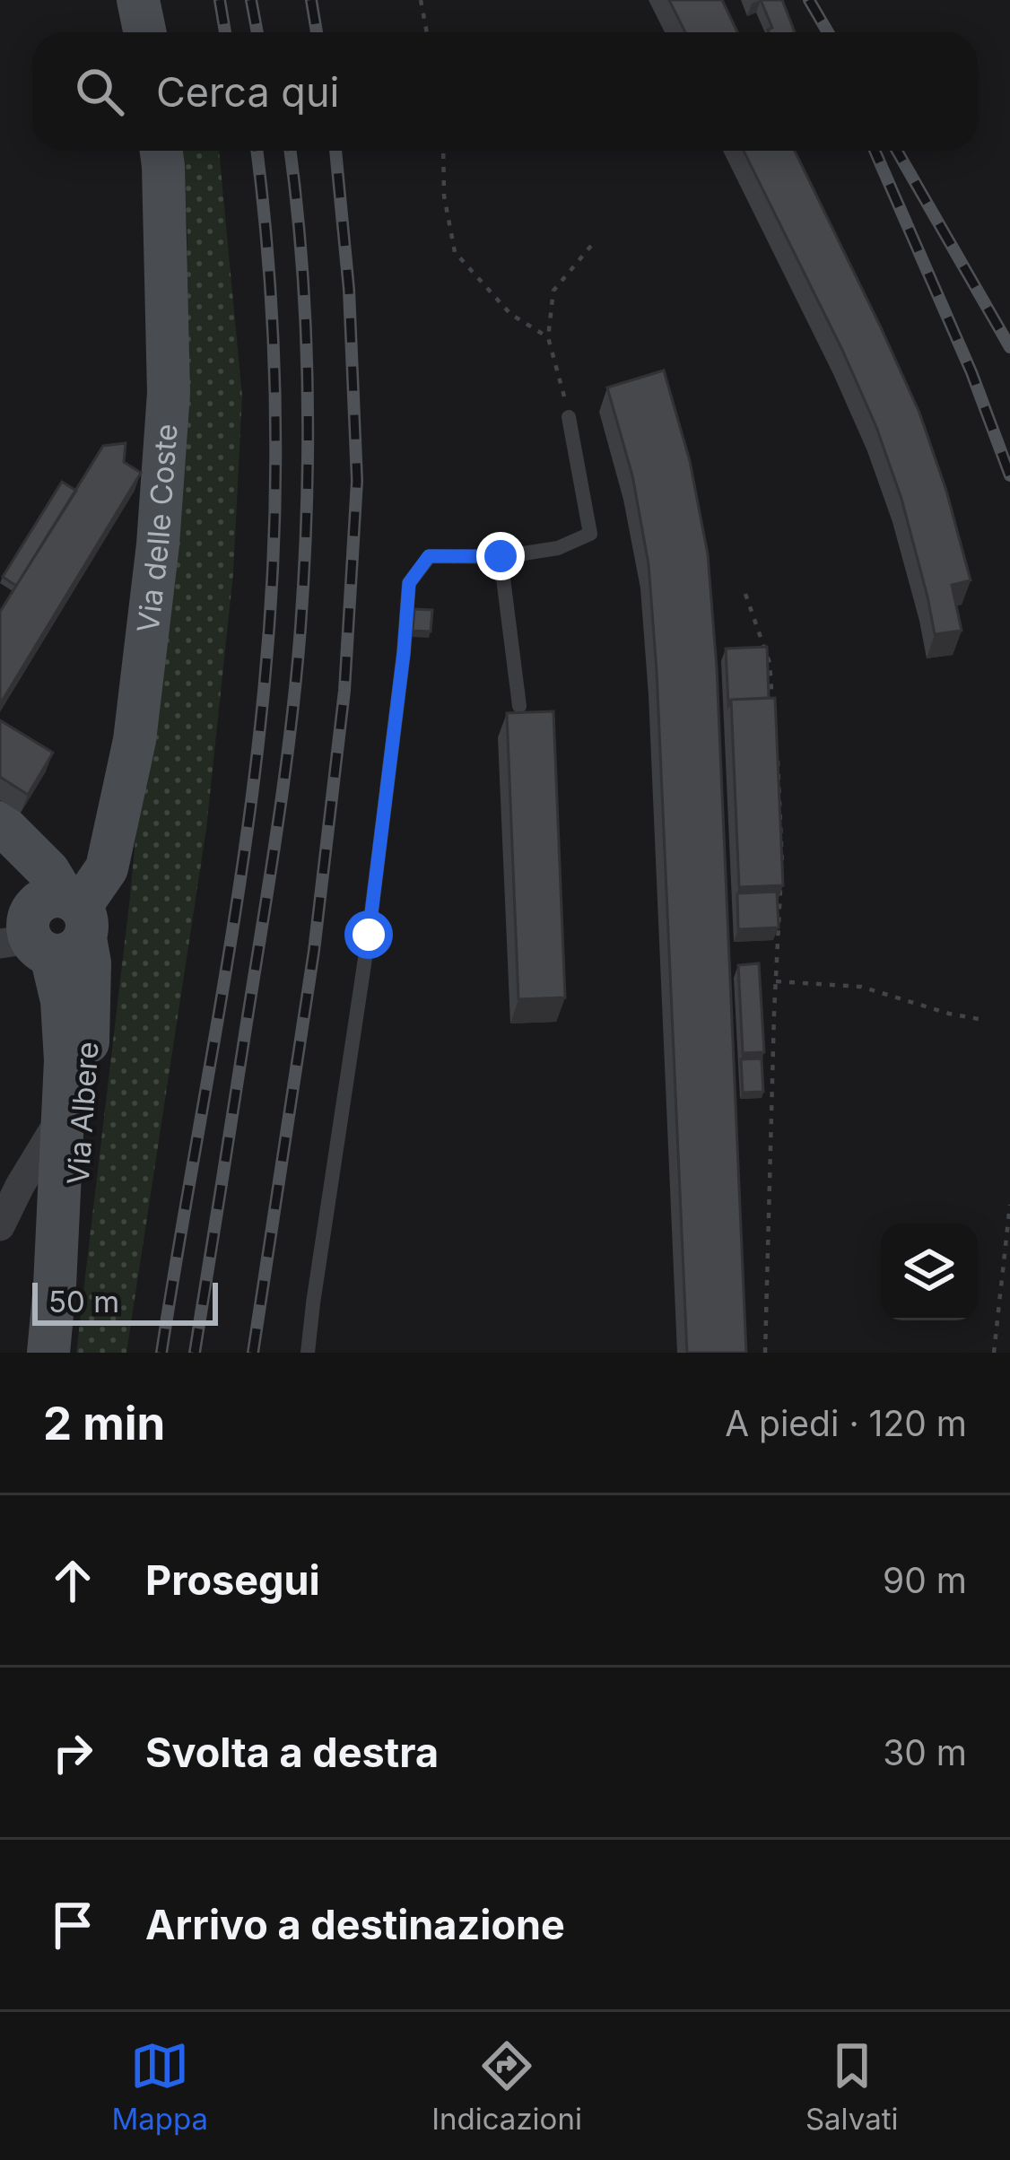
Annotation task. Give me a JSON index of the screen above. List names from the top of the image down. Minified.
{"streets":{"street":["Via delle Coste","Via Albere"]},"crossings":[["Via delle Coste","Via Albere"]],"scale_bar":"50 m","page":{"search":"Cerca qui","scale":"50 m","heading":["2 min","A piedi · 120 m"],"list":[["Prosegui","90 m"],["Svolta a destra","30 m"],"Arrivo a destinazione"],"nav":["Mappa","Indicazioni","Salvati"]}}
